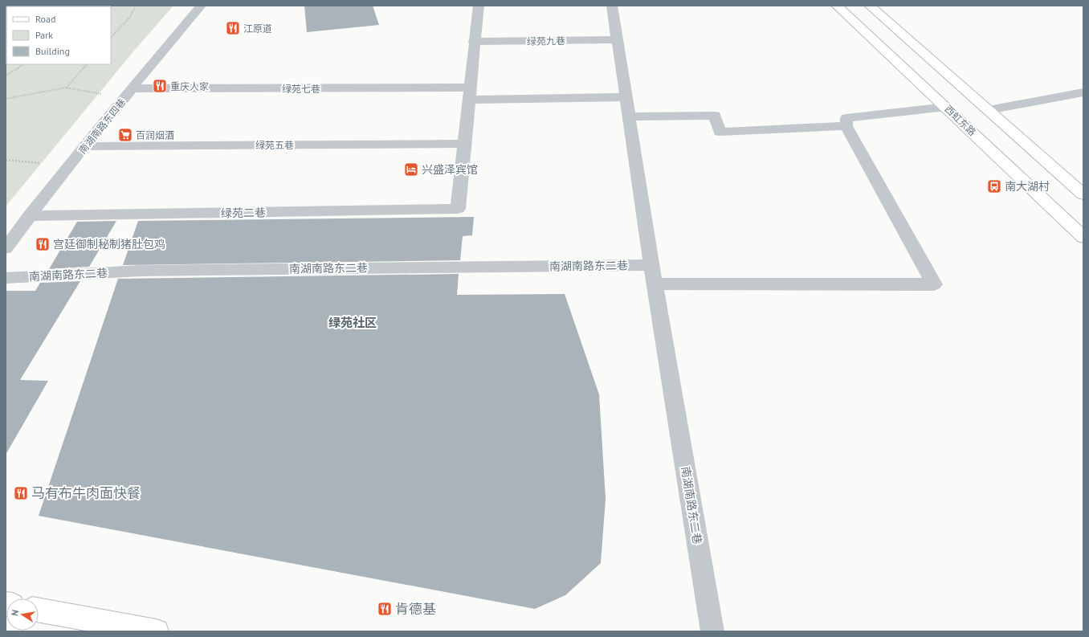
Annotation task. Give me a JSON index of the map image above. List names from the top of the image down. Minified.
{"streets":{"main road":["西虹东路"],"street":["绿苑九巷","绿苑七巷","南湖南路东四巷","绿苑五巷","绿苑二巷","南湖南路东二巷"]},"crossings":[["绿苑九巷","南湖南路东二巷"],["绿苑七巷","南湖南路东四巷"],["绿苑七巷","南湖南路东二巷"],["南湖南路东四巷","绿苑五巷"],["南湖南路东四巷","绿苑二巷"],["绿苑五巷","绿苑二巷"]],"districts":["绿苑社区"],"places":{"restaurant":["江原道","重庆人家","宫廷御制秘制猪肚包鸡","马有布牛肉面快餐","肯德基"],"supermarket":["百润烟酒"],"hotel":["兴盛泽宾馆"],"bus stop":["南大湖村"]},"legend":["Road","Park","Building"],"north":"left"}
